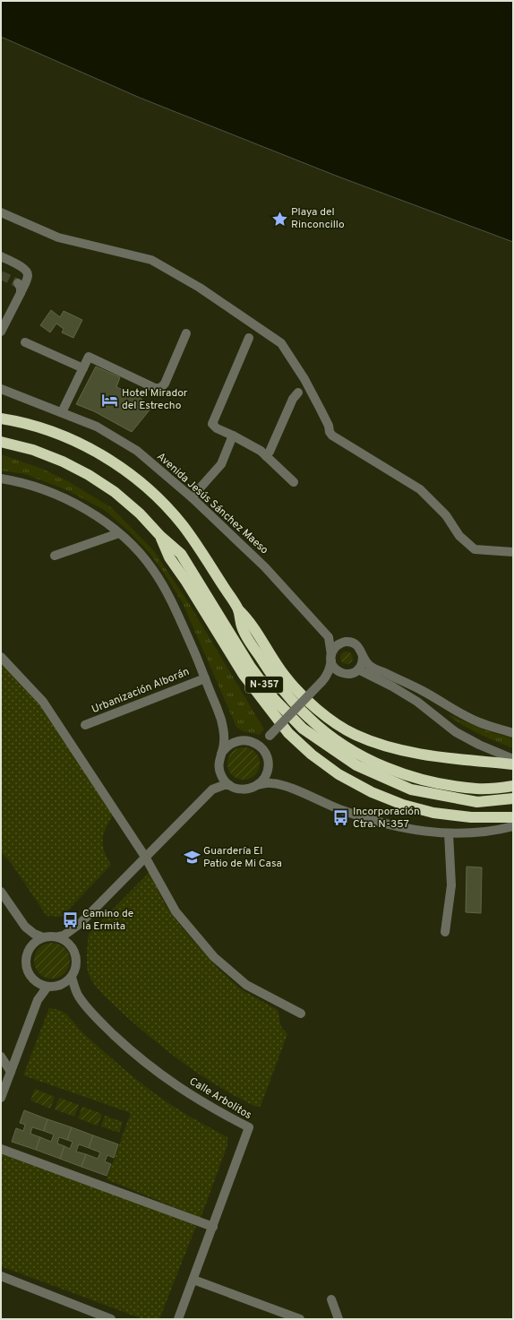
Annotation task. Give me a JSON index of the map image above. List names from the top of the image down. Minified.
{"streets":{"highway":["N-357"],"street":["Avenida Jesús Sánchez Maeso","Urbanización Alborán","Calle Arbolitos"]},"places":{"place":["Playa del Rinconcillo"],"hotel":["Hotel Mirador del Estrecho"],"bus stop":["Incorporación Ctra. N-357","Camino de la Ermita"],"school or university":["Guardería El Patio de Mi Casa"]}}
